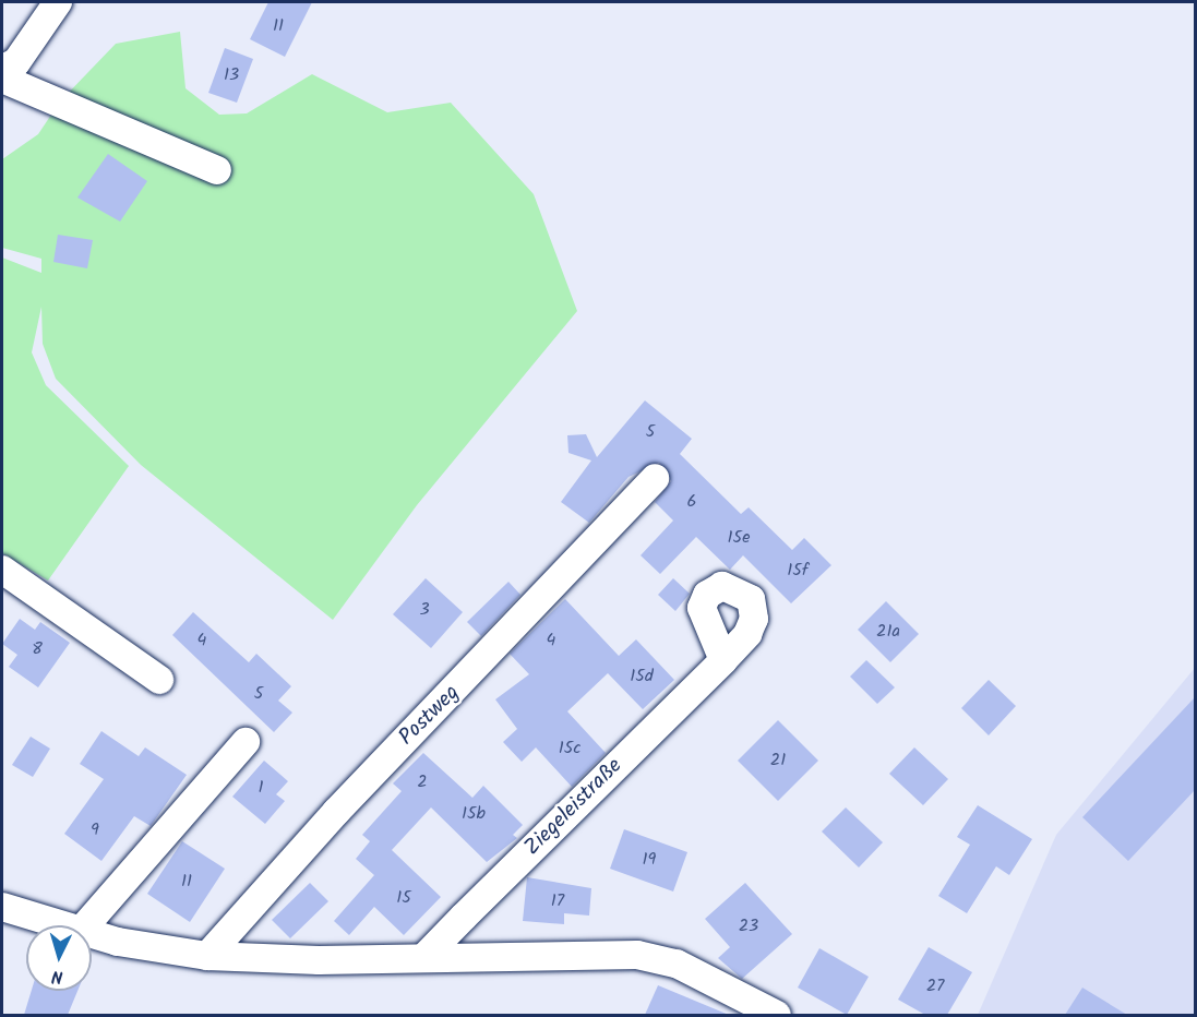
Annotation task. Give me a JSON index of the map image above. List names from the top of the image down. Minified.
{"streets":{"street":["Postweg","Ziegeleistraße"]},"house_numbers":["11","13","5","6","15e","15f","3","21a","4","4","8","15d","5","15c","21","2","1","15b","9","19","11","15","17","23","27"],"north":"bottom"}
